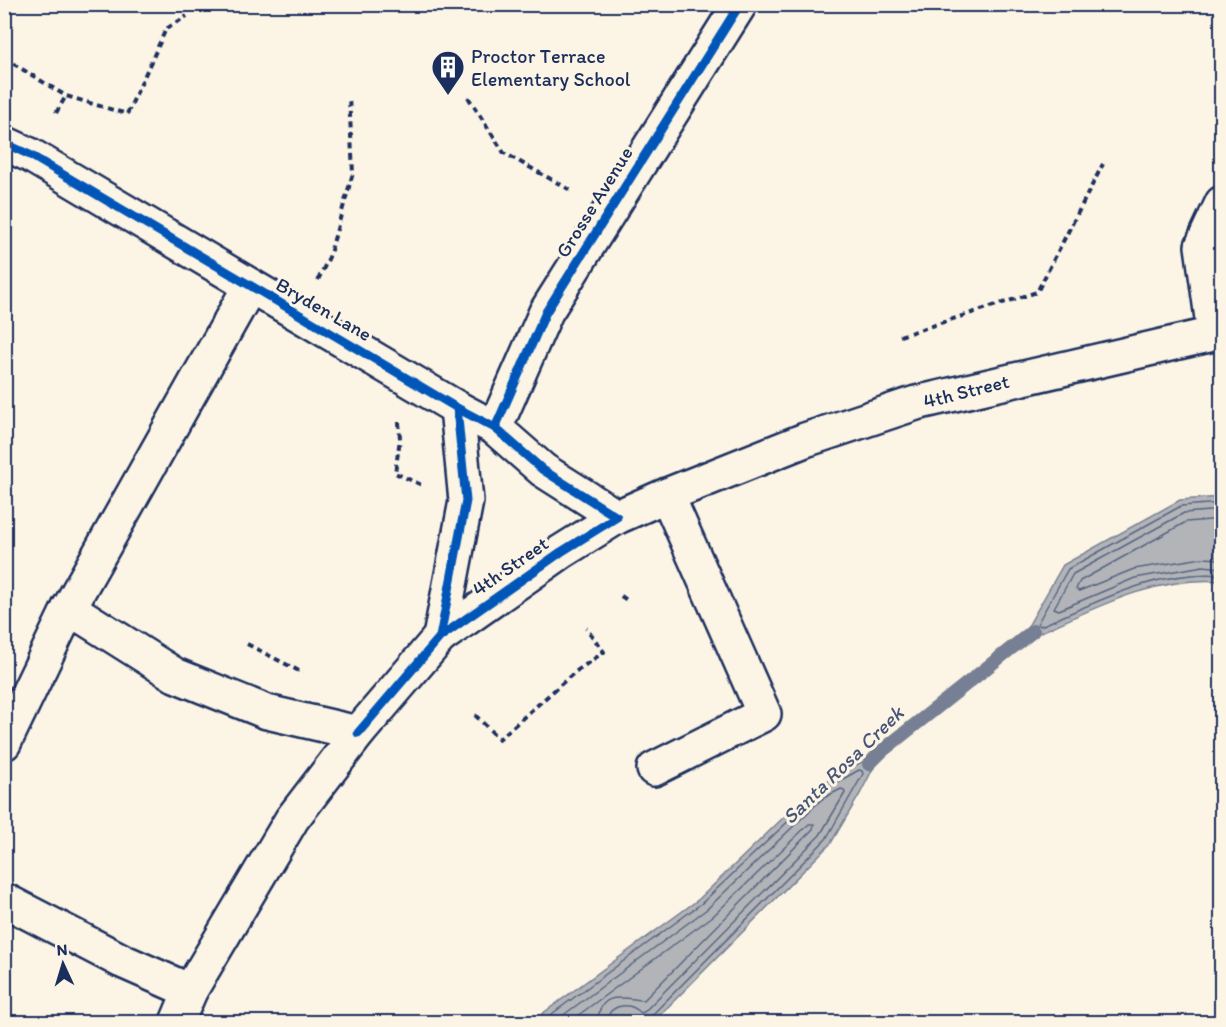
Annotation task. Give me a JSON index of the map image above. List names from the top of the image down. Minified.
{"streets":{"street":["Grosse Avenue","Bryden Lane","4th Street"]},"crossings":[["Grosse Avenue","Bryden Lane"],["Bryden Lane","4th Street"]],"water":["Santa Rosa Creek"],"places":{"building":["Proctor Terrace Elementary School"]},"north":"top"}
